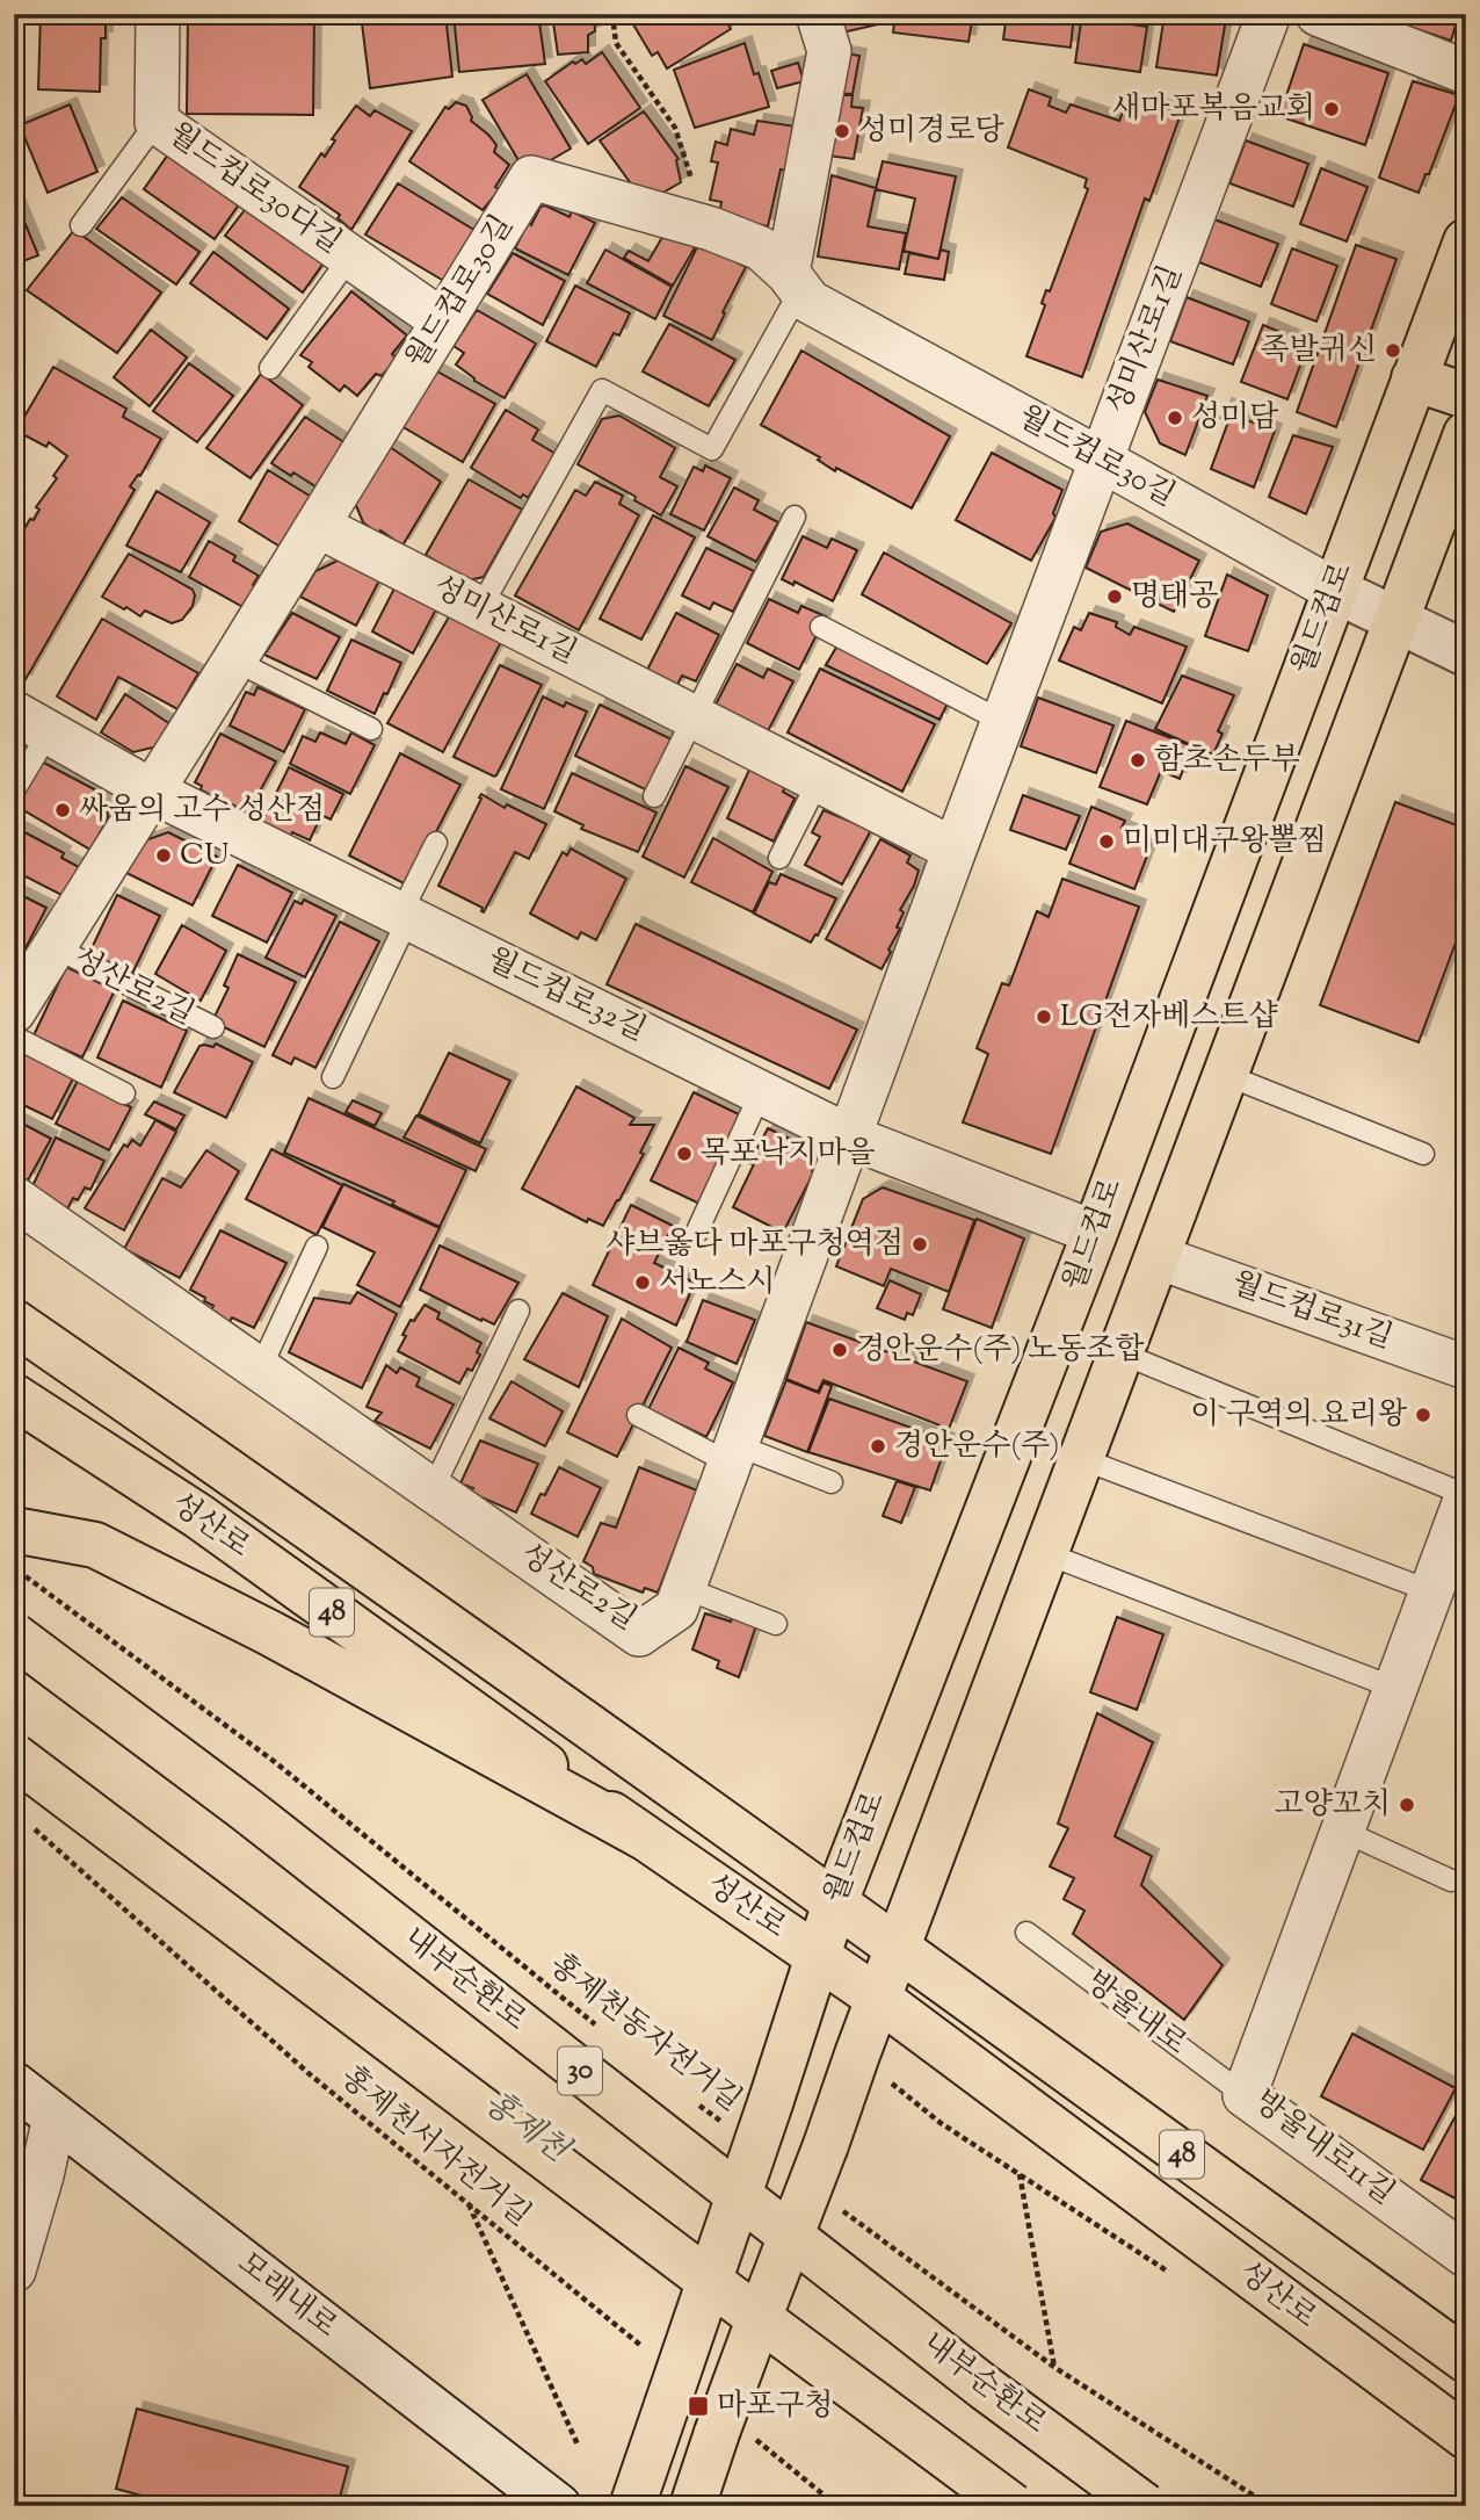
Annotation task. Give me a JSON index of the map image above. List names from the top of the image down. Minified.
{"streets":{"main road":["월드컵로30길","월드컵로","성산로","48","내부순환로","30","모래내로"],"street":["월드컵로30다길","성미산로1길","성산로2길","월드컵로32길","월드컵로31길","방울내로11길"],"lane":["방울내로"],"path":["홍제천동자전거길","홍제천서자전거길"]},"crossings":[["월드컵로30다길","월드컵로30길"],["월드컵로30길","성미산로1길"],["월드컵로30길","월드컵로"],["월드컵로30길","성산로2길"],["월드컵로30길","월드컵로32길"],["성미산로1길","성산로2길"],["성미산로1길","월드컵로32길"],["월드컵로","월드컵로32길"],["월드컵로","성산로"],["성산로2길","월드컵로32길"],["방울내로","방울내로11길"]],"water":["홍제천"],"places":{"other":["새마포복음교회","성미경로당","족발귀신","성미담","명태공","함초손두부","싸움의 고수 성산점","미미대구왕뽈찜","CU","LG전자베스트샵","목포낙지마을","샤브옳다 마포구청역점","서노스시","경안운수(주) 노동조합","이 구역의 요리왕","경안운수(주)","고양꼬치"],"transit":["마포구청"]}}
